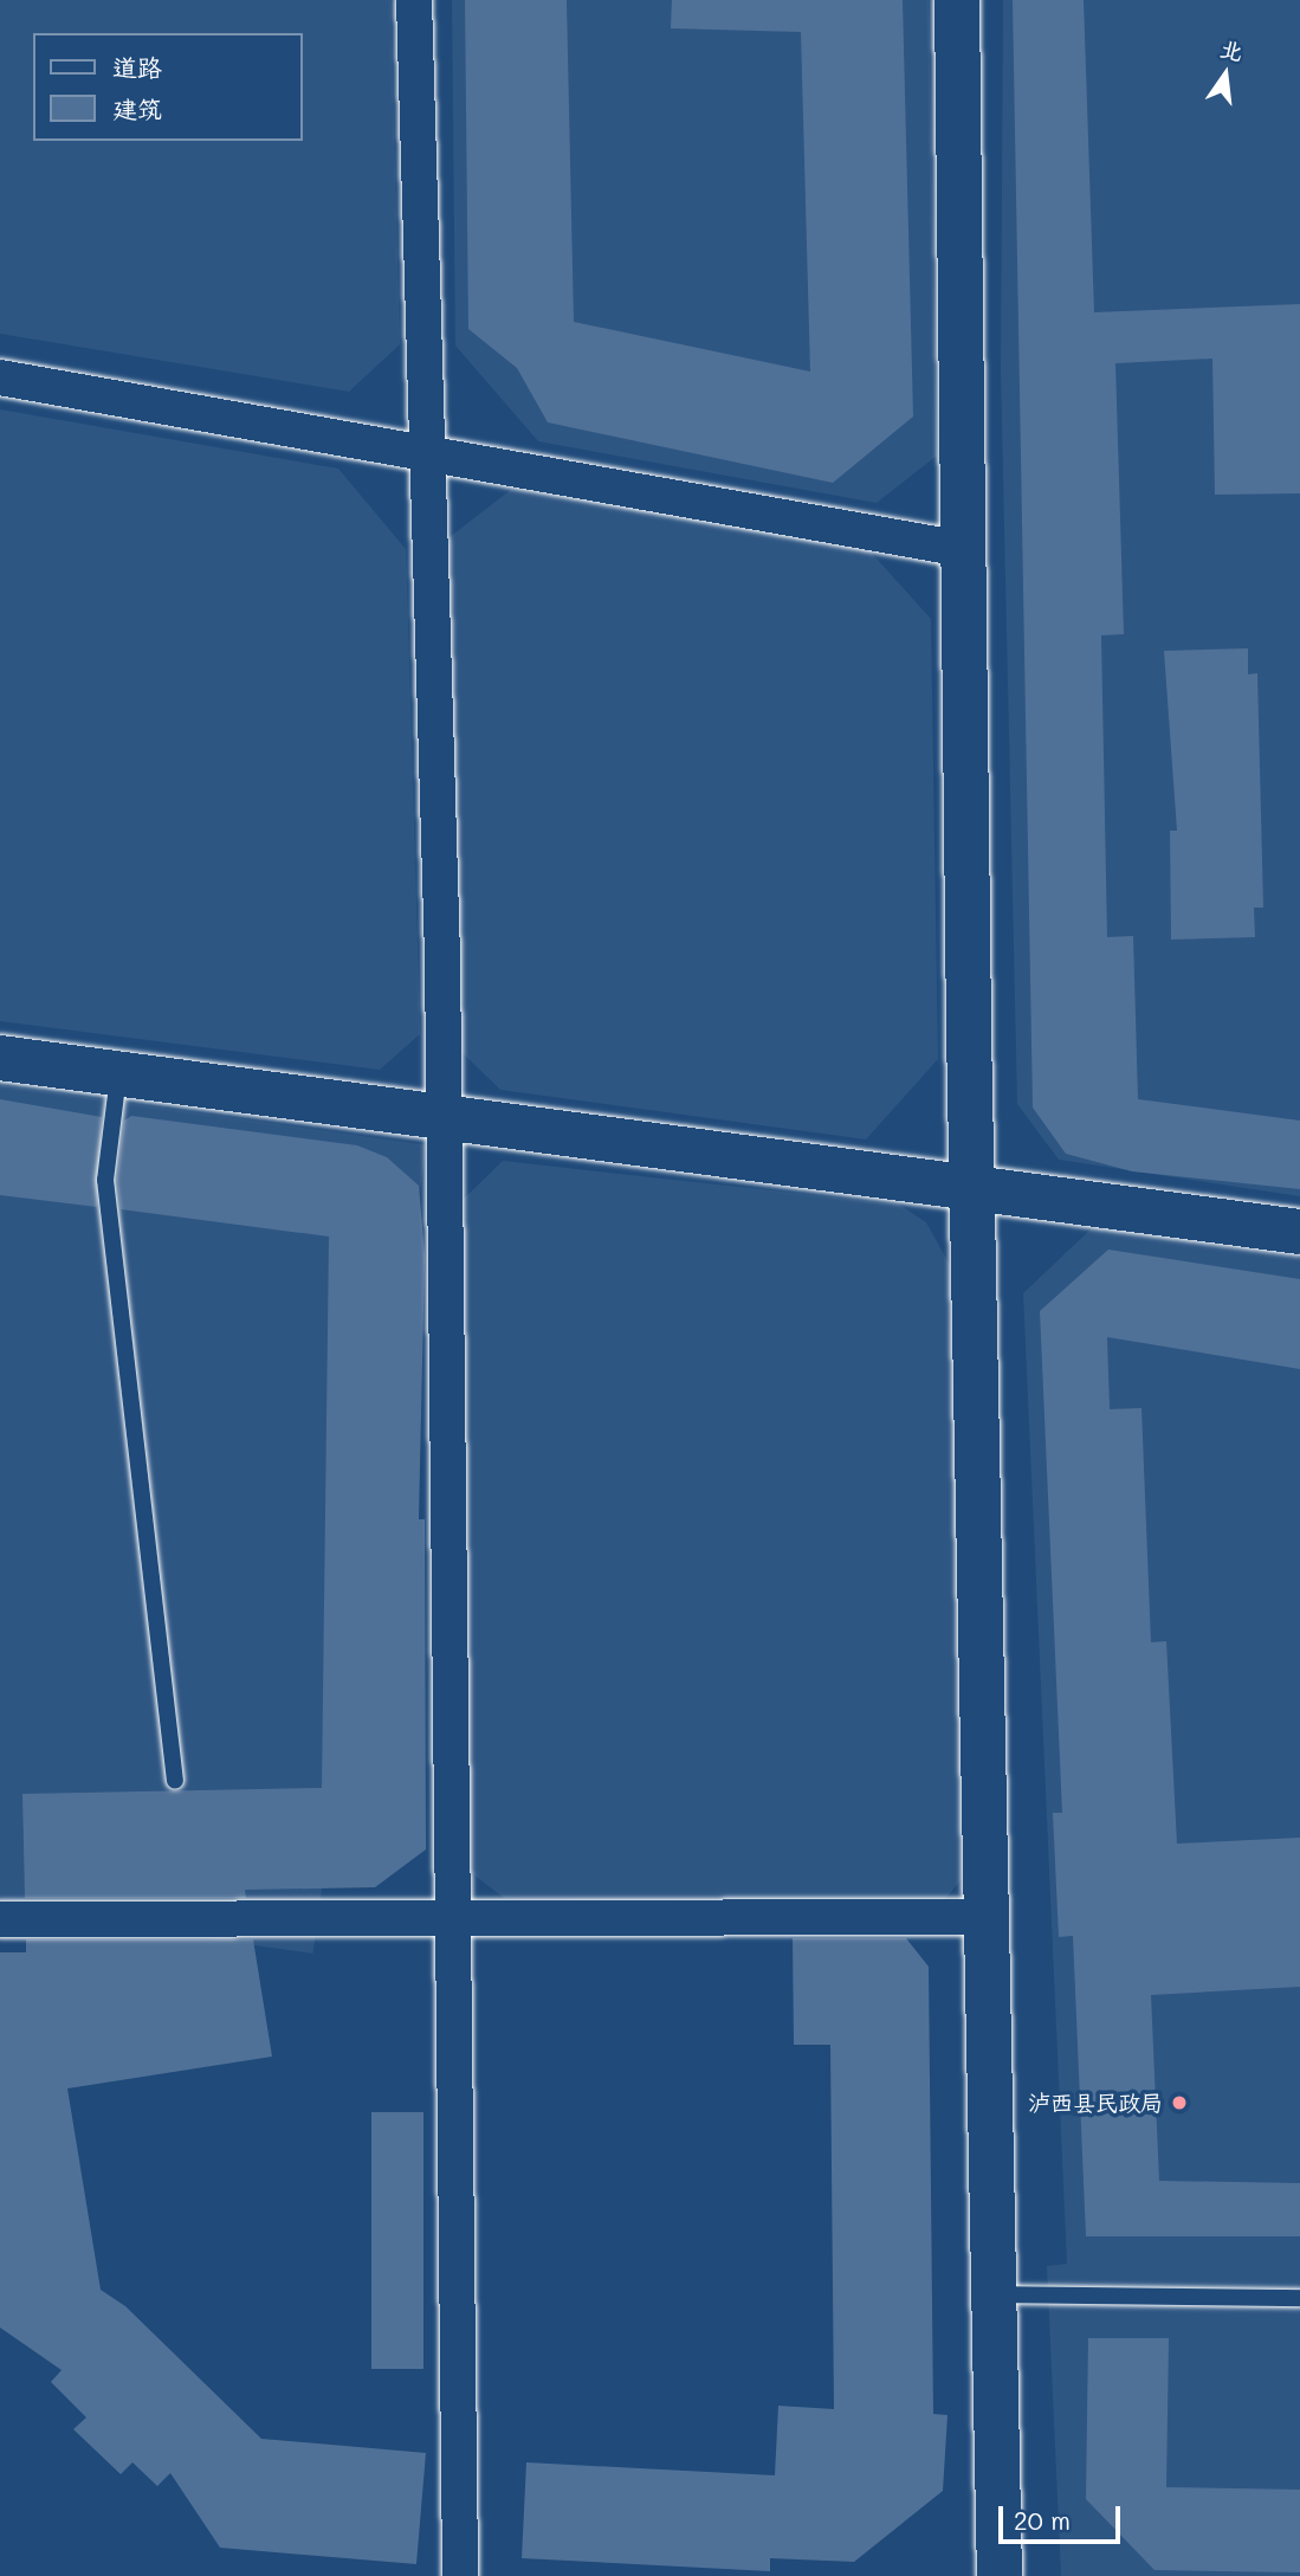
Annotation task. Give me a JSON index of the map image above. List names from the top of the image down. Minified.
{"places":["泸西县民政局"],"legend":["道路","建筑"],"scale_bar":"20 m","north":"top"}
